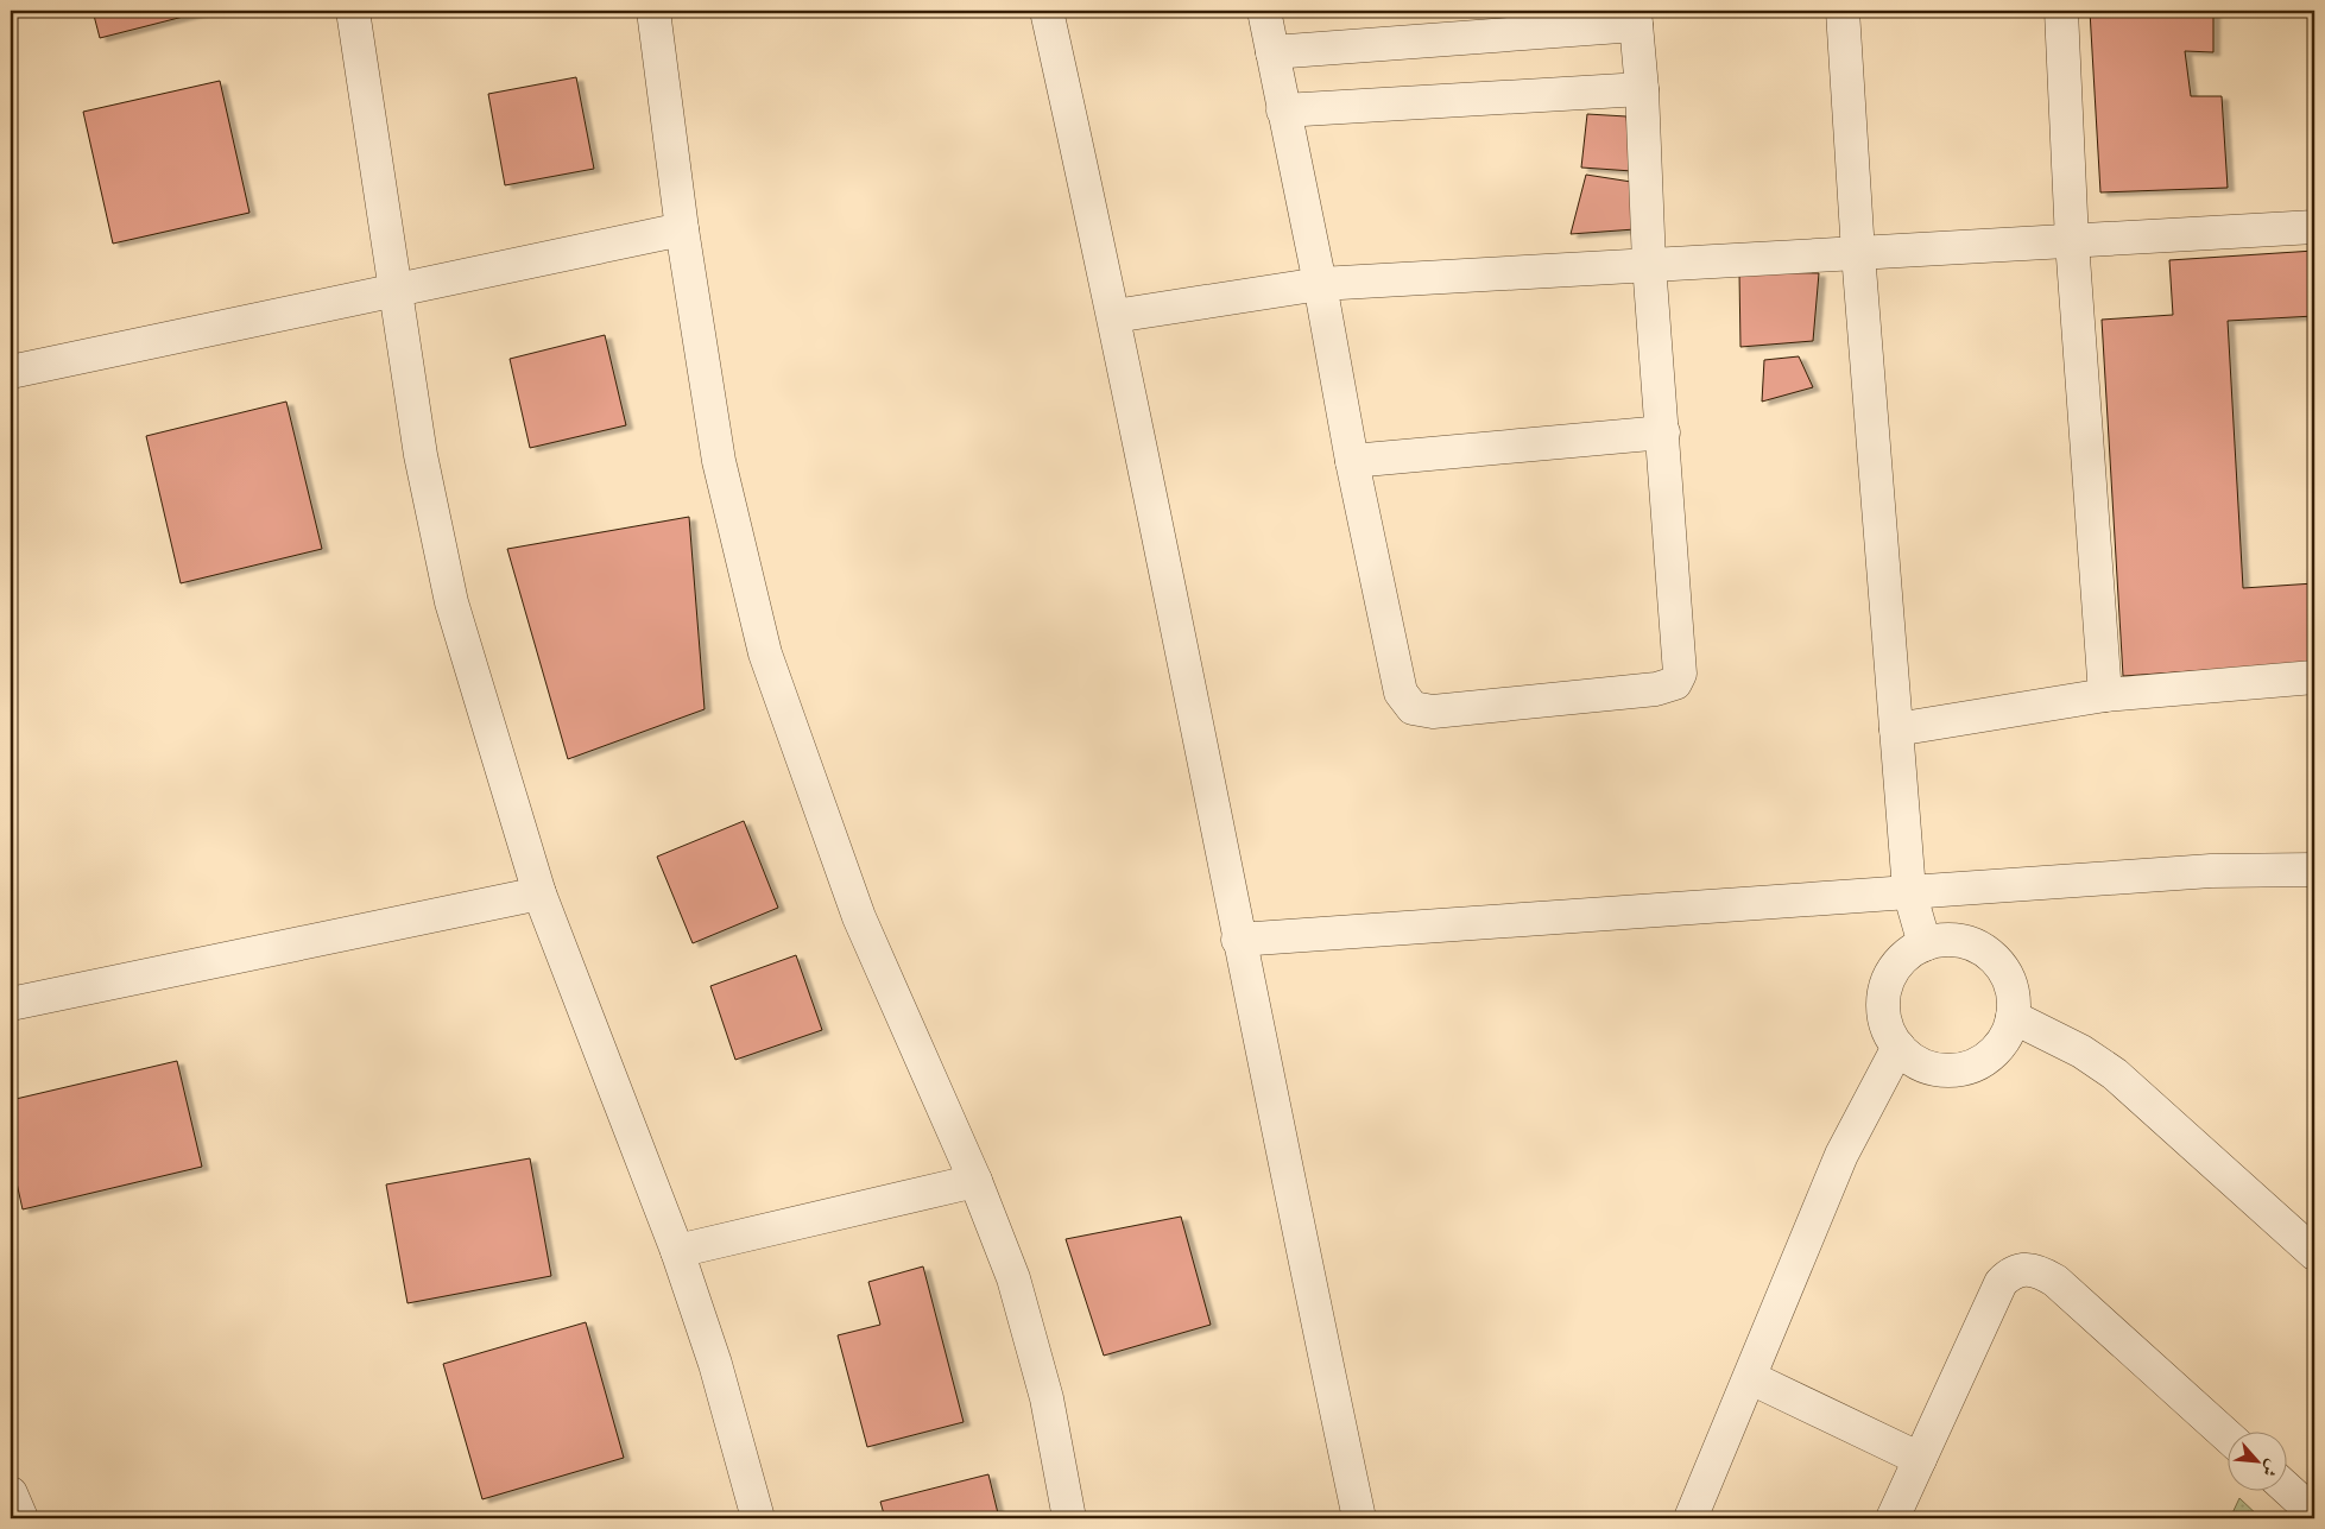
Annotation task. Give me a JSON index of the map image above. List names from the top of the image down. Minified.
{"north":"bottom right"}
